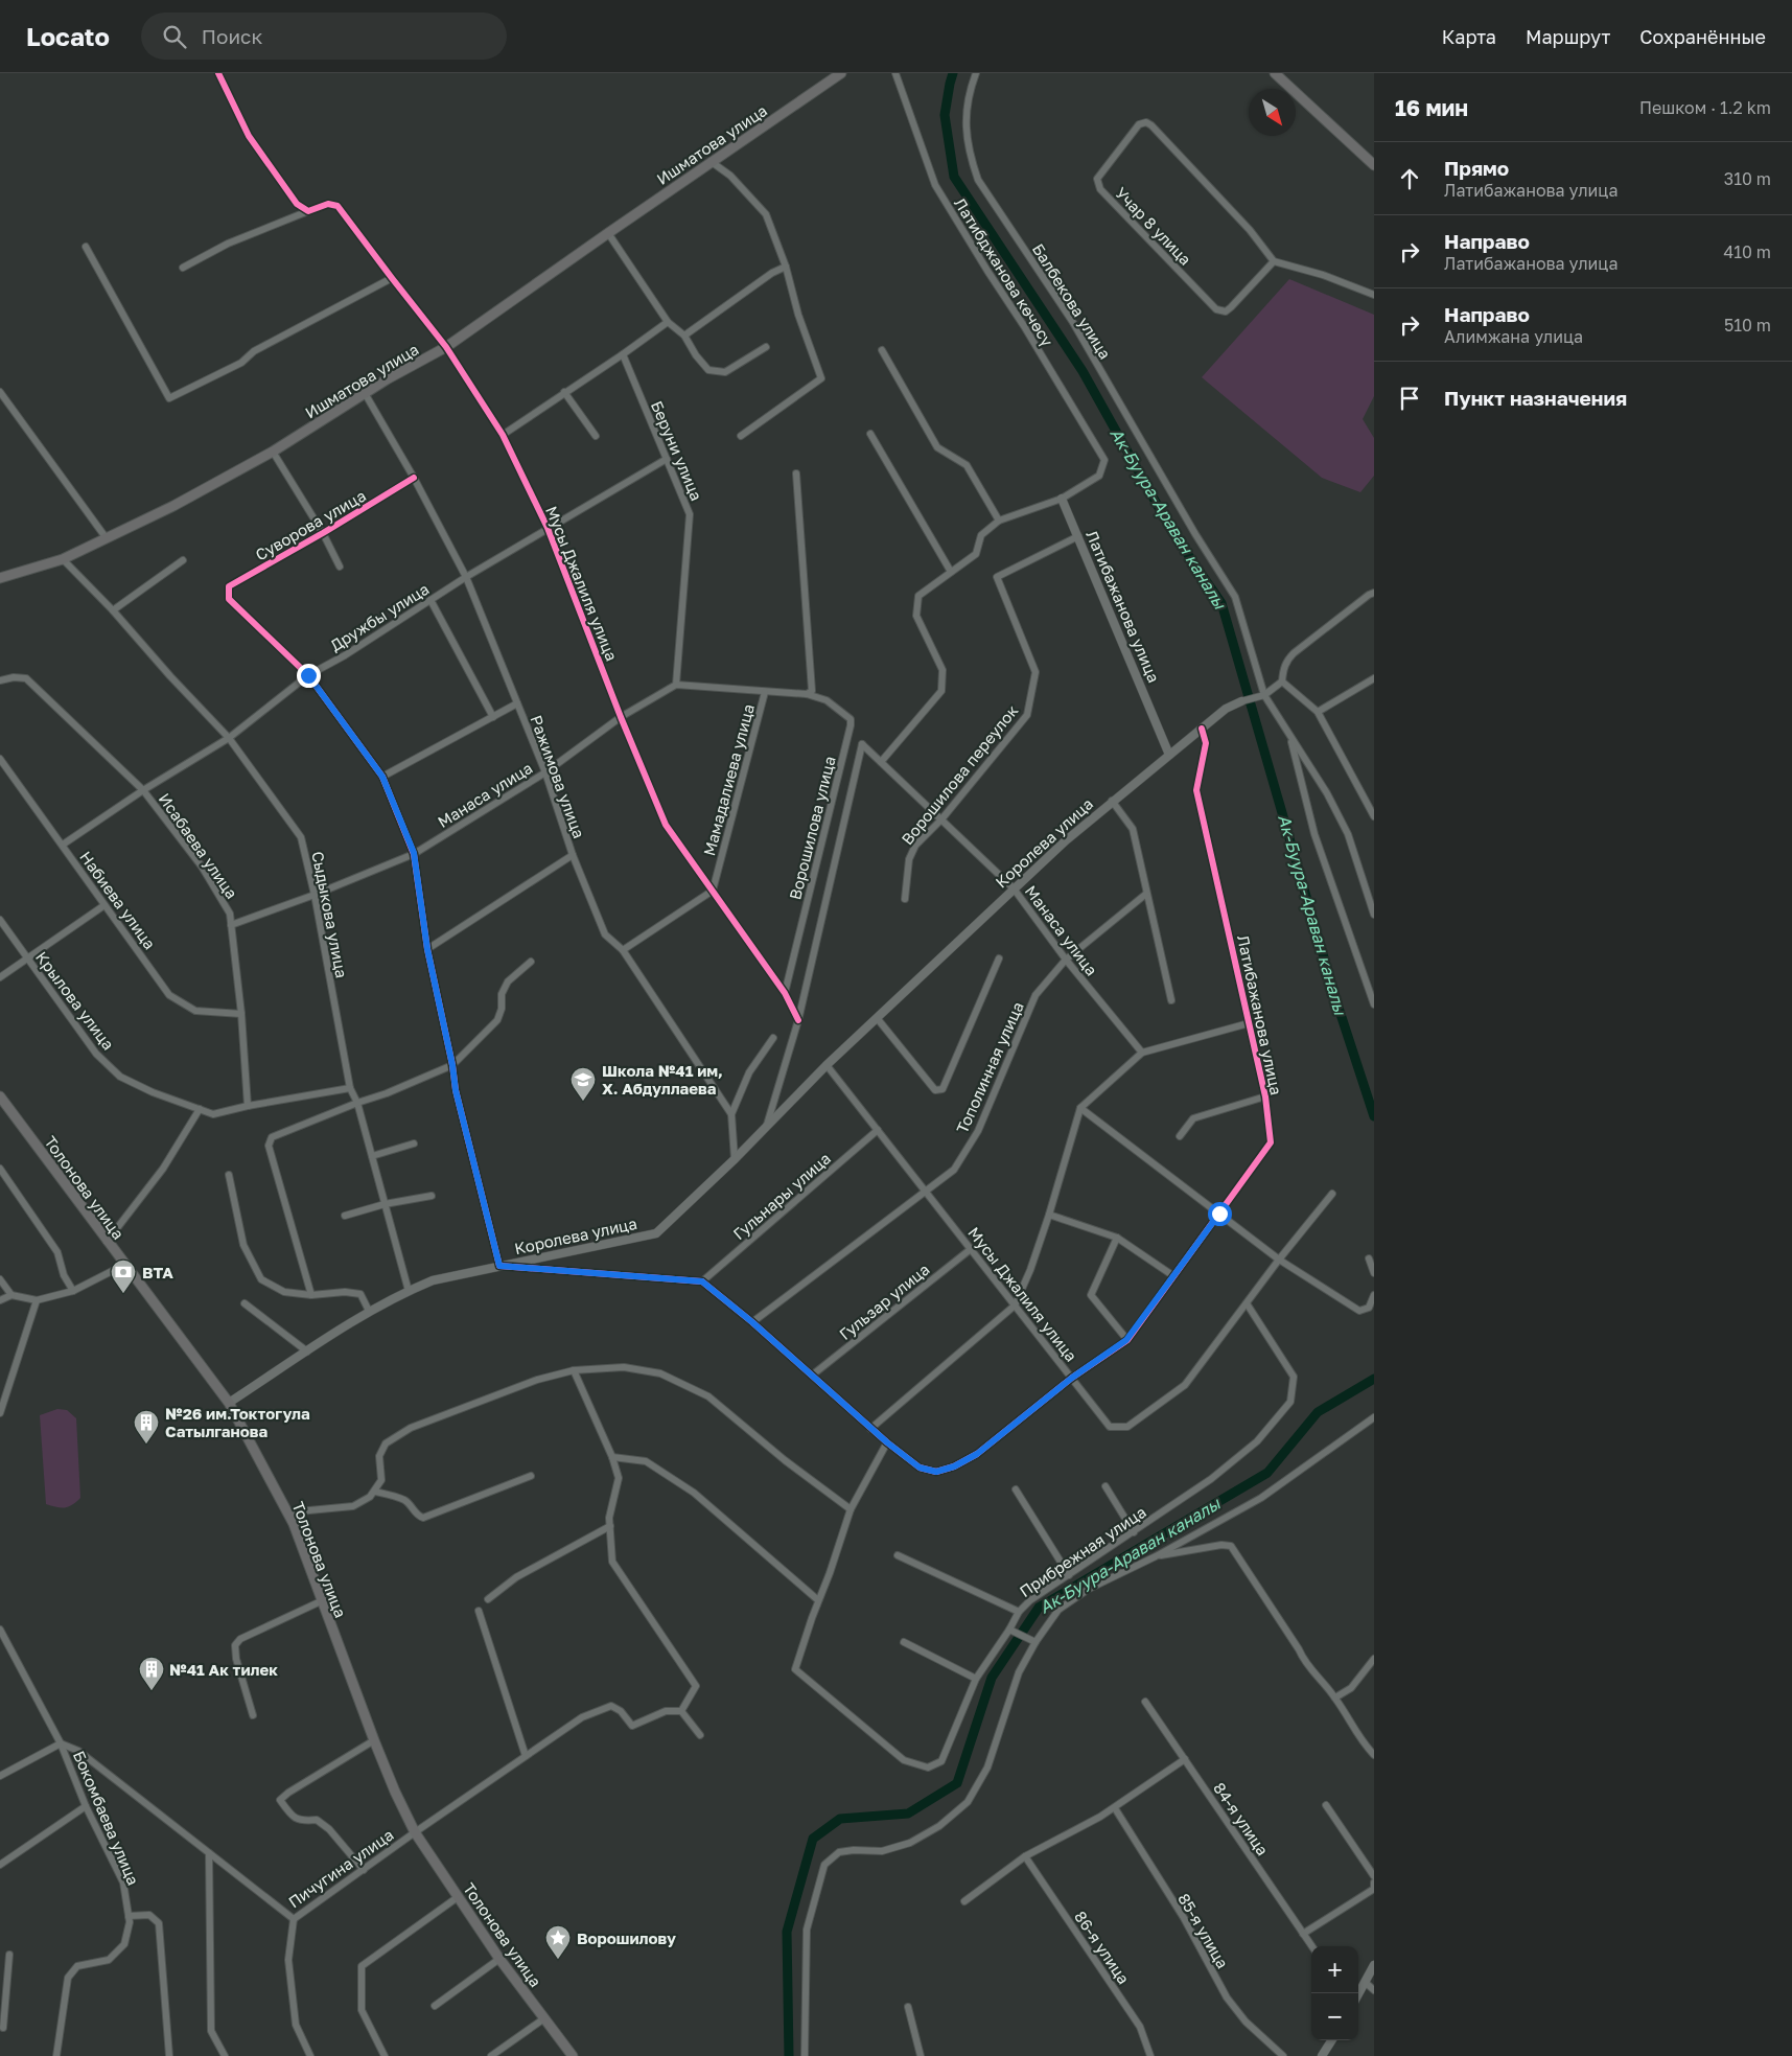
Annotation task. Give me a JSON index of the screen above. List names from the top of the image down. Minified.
{"streets":{"main road":["Ишматова улица","Толонова улица"],"street":["Учар 8 улица","Латибджанова көчөсү","Балбекова улица","Беруни улица","Суворова улица","Мусы Джалиля улица","Латибажанова улица","Дружбы улица","Ворошилова переулок","Ражимова улица","Мамадалиева улица","Манаса улица","Ворошилова улица","Королева улица","Исабаева улица","Набиева улица","Сыдыкова улица","Крылова улица","Тополинная улица","Гульнары улица","Гульзар улица","Прибрежная улица","Бокомбаева улица","84-я улица","Пичугина улица","85-я улица","86-я улица"]},"crossings":[["Ишматова улица","Мусы Джалиля улица"],["Ишматова улица","Ражимова улица"],["Ишматова улица","Сыдыкова улица"],["Латибджанова көчөсү","Латибажанова улица"],["Беруни улица","Дружбы улица"],["Беруни улица","Манаса улица"],["Суворова улица","Дружбы улица"],["Суворова улица","Ражимова улица"],["Мусы Джалиля улица","Латибажанова улица"],["Мусы Джалиля улица","Дружбы улица"],["Мусы Джалиля улица","Мамадалиева улица"],["Мусы Джалиля улица","Манаса улица"],["Мусы Джалиля улица","Ворошилова улица"],["Мусы Джалиля улица","Королева улица"],["Мусы Джалиля улица","Тополинная улица"],["Мусы Джалиля улица","Гульнары улица"],["Мусы Джалиля улица","Гульзар улица"],["Мусы Джалиля улица","Прибрежная улица"],["Латибажанова улица","Ворошилова переулок"],["Латибажанова улица","Королева улица"],["Латибажанова улица","Тополинная улица"],["Латибажанова улица","Гульнары улица"],["Латибажанова улица","Гульзар улица"],["Латибажанова улица","Прибрежная улица"],["Дружбы улица","Ражимова улица"],["Дружбы улица","Исабаева улица"],["Дружбы улица","Набиева улица"],["Дружбы улица","Сыдыкова улица"],["Ворошилова переулок","Манаса улица"],["Ражимова улица","Манаса улица"],["Ражимова улица","Королева улица"],["Манаса улица","Ворошилова улица"],["Манаса улица","Королева улица"],["Манаса улица","Исабаева улица"],["Манаса улица","Сыдыкова улица"],["Манаса улица","Тополинная улица"],["Ворошилова улица","Королева улица"],["Королева улица","Сыдыкова улица"],["Королева улица","Толонова улица"],["Исабаева улица","Набиева улица"],["Исабаева улица","Крылова улица"],["Сыдыкова улица","Крылова улица"],["Толонова улица","Пичугина улица"],["Бокомбаева улица","Пичугина улица"]],"water":["Ак-Буура-Араван каналы"],"places":{"school or university":["Школа №41 им, Х. Абдуллаева"],"bank":["BTA"],"building":["№26 им.Токтогула Сатылганова","№41 Ак тилек"],"place":["Ворошилову"]},"north":"bottom right","page":{"header":"Locato","search":"Поиск","nav":["Карта","Маршрут","Сохранённые"],"heading":["16 мин","Пешком · 1.2 km"],"list":[["Прямо","Латибажанова улица","310 m"],["Направо","Латибажанова улица","410 m"],["Направо","Алимжана улица","510 m"],"Пункт назначения"],"map_buttons":["+","−"]}}
